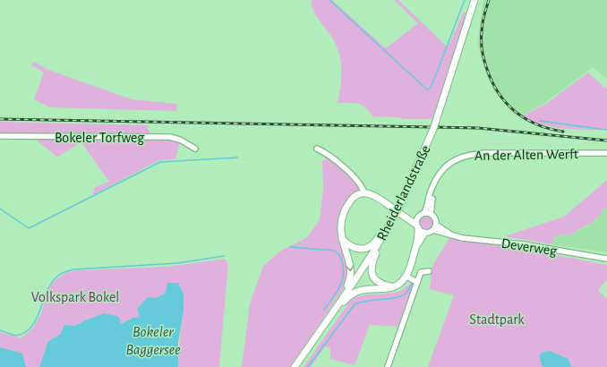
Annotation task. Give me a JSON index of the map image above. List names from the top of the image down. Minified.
{"streets":{"main road":["Rheiderlandstraße"],"street":["Bokeler Torfweg","An der Alten Werft","Deverweg"]},"crossings":[["An der Alten Werft","Deverweg"]],"water":["Bokeler Baggersee"],"parks":["Volkspark Bokel","Stadtpark"]}
